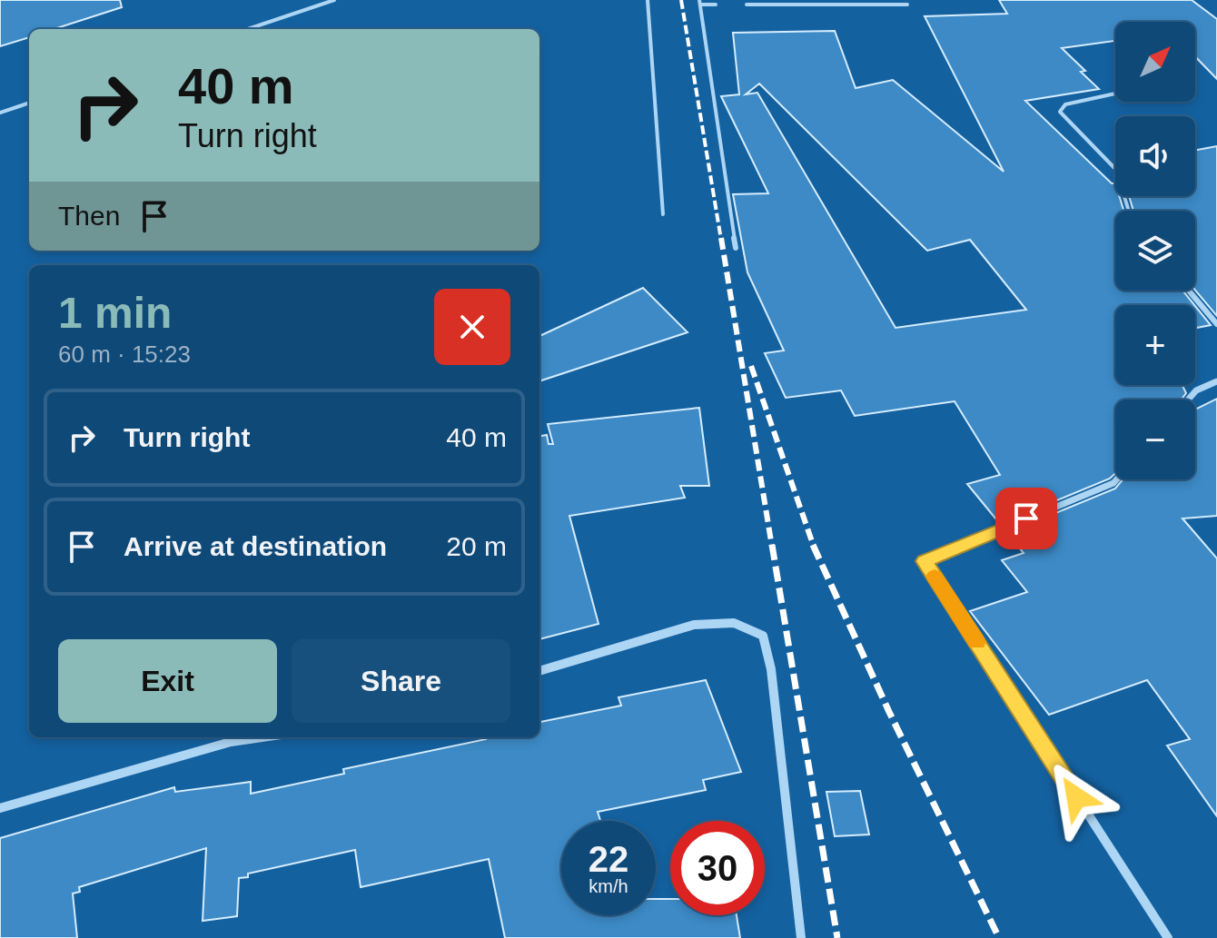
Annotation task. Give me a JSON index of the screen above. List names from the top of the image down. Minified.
{"north":"top right","page":{"map_buttons":["+","−"],"turn":["40 m","Turn right"],"then":"Then","heading":["1 min","60 m · 15:23"],"list":[{"name":"Turn right","value":"40 m"},{"name":"Arrive at destination","value":"20 m"}],"buttons":["Exit","Share"],"speed":"22 km/h","limit":"30"}}
